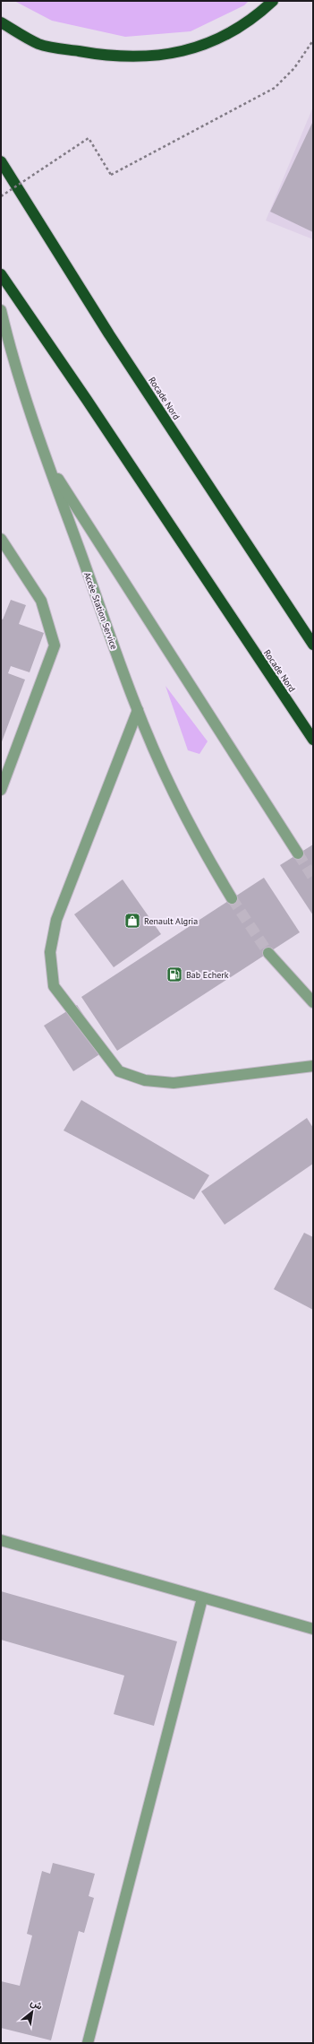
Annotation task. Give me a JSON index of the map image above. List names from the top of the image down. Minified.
{"streets":{"highway":["Rocade Nord"],"street":["Accée Station Service"]},"places":{"shop":["Renault Algria"],"fuel station":["Bab Echerk"]},"north":"top right"}
